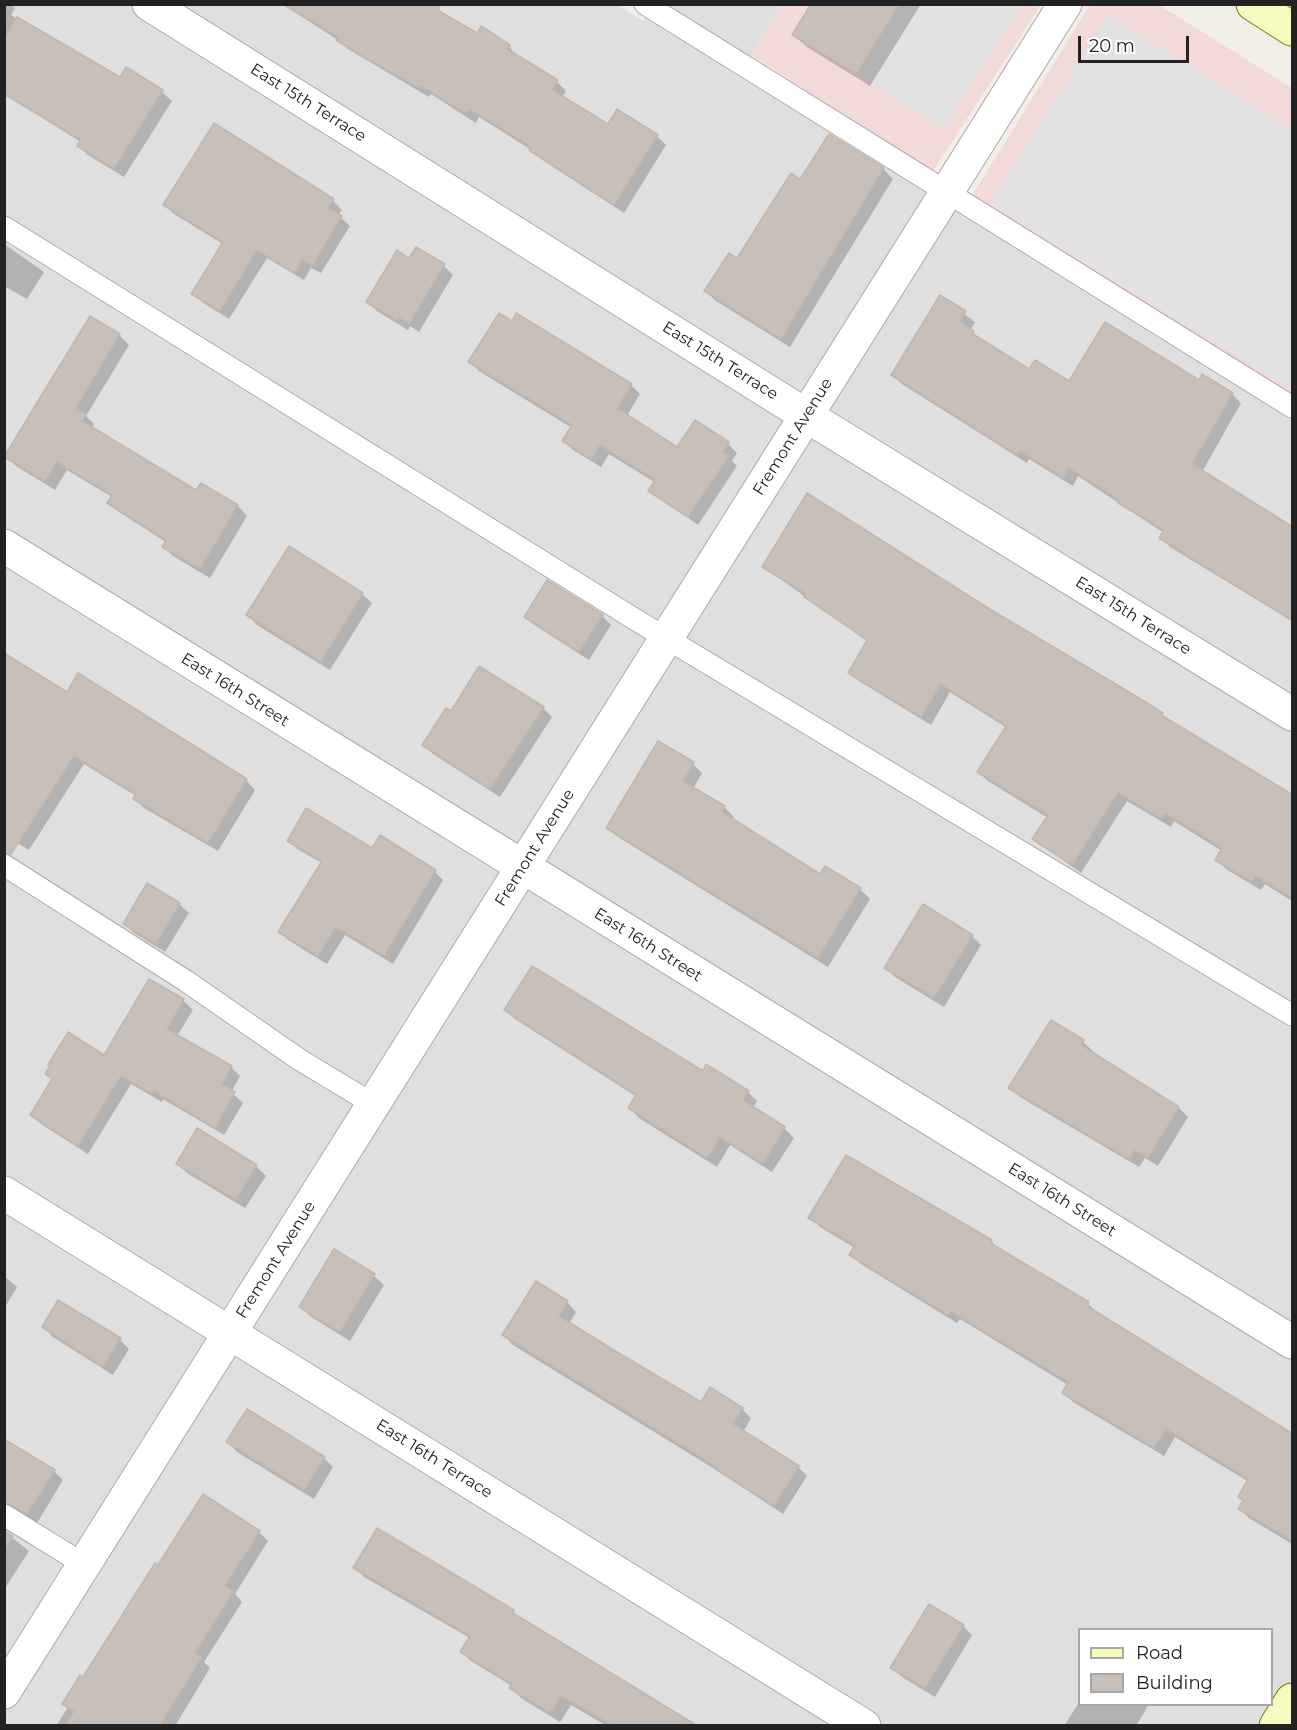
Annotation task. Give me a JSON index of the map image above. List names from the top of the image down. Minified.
{"streets":{"street":["East 15th Terrace","Fremont Avenue","East 16th Street","East 16th Terrace"]},"crossings":[["East 15th Terrace","Fremont Avenue"],["Fremont Avenue","East 16th Street"],["Fremont Avenue","East 16th Terrace"]],"legend":["Road","Building"],"scale_bar":"20 m"}
